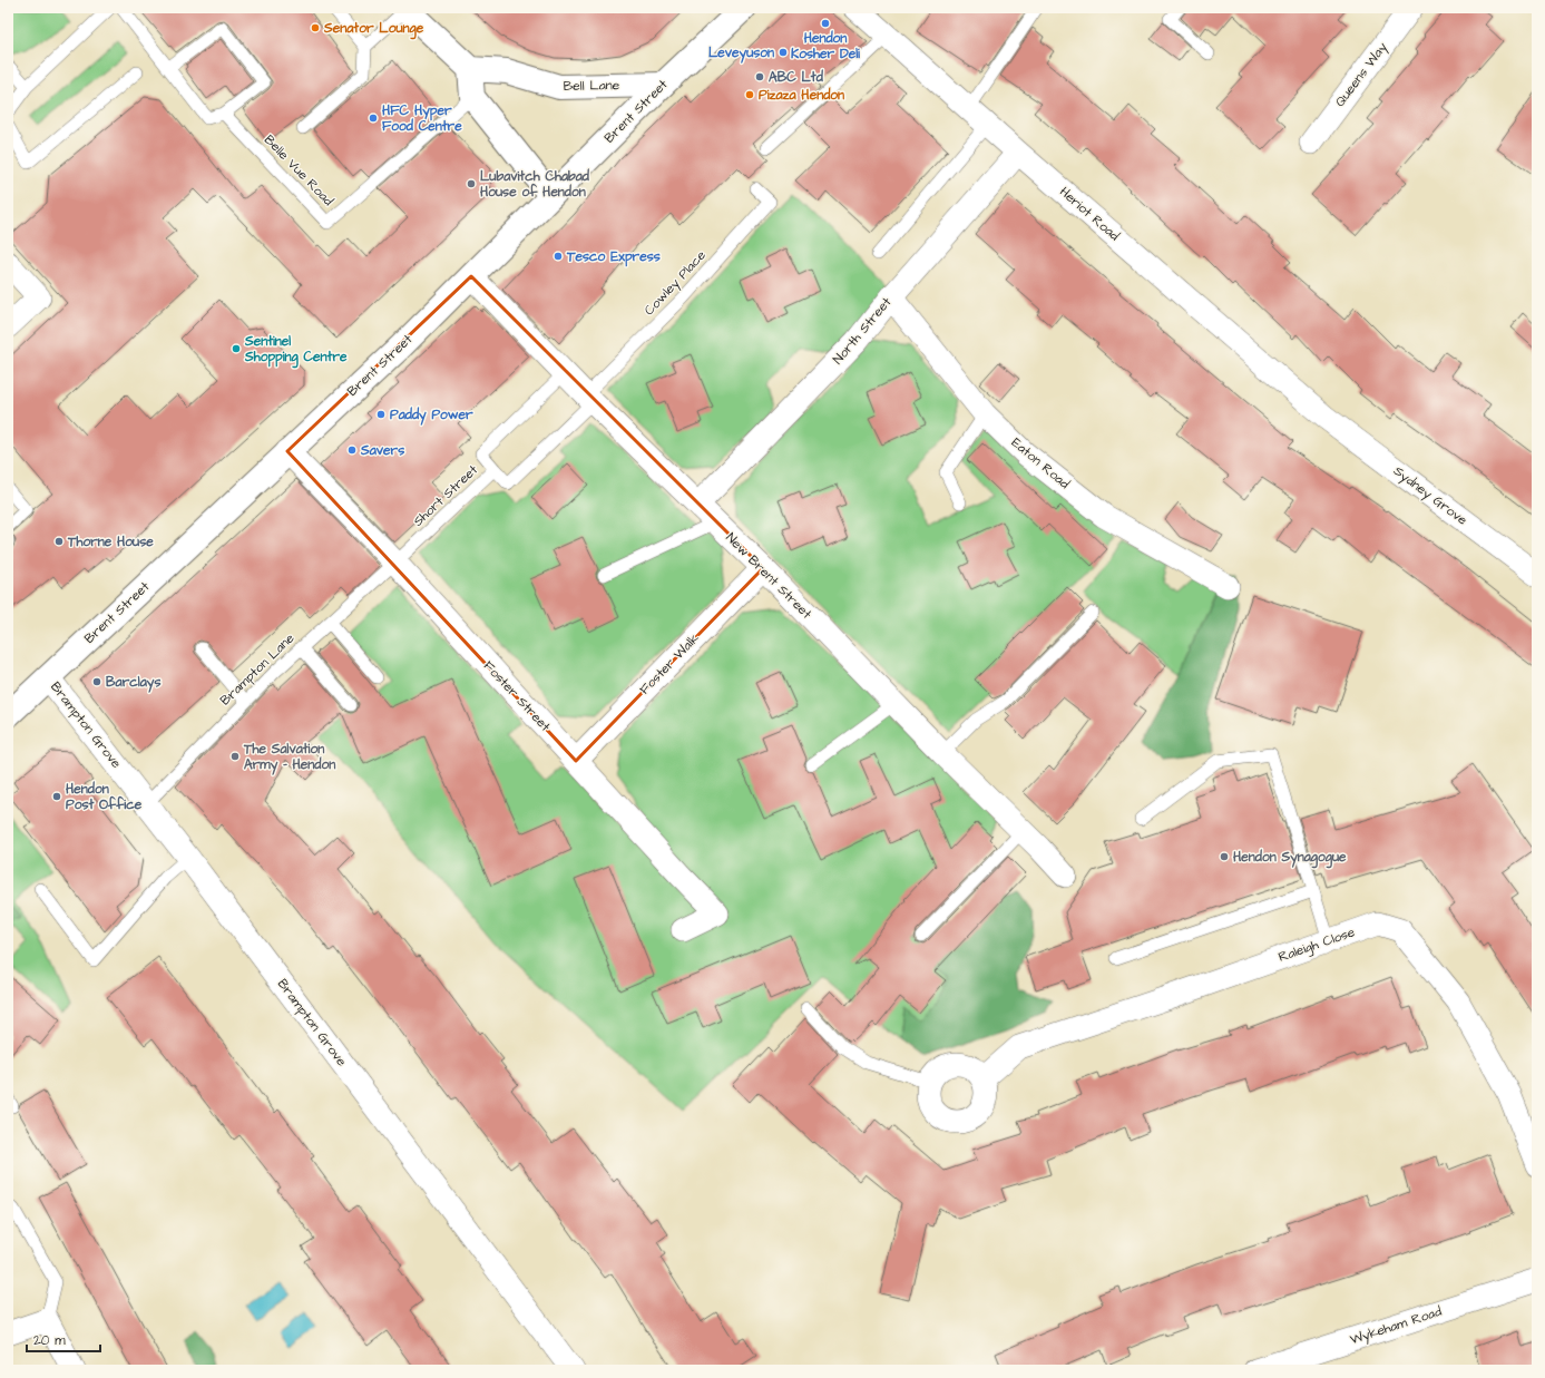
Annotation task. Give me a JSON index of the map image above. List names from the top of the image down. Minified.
{"streets":{"main road":["Bell Lane","Brent Street"],"street":["Queens Way","Heriot Road","North Street","Eaton Road","Sydney Grove","New Brent Street","Foster Walk","Foster Street","Brampton Grove","Raleigh Close","Wykeham Road"],"lane":["Belle Vue Road","Cowley Place","Short Street","Brampton Lane"]},"crossings":[["Bell Lane","Brent Street"],["Brent Street","New Brent Street"],["Brent Street","Foster Street"],["Brent Street","Brampton Grove"],["Heriot Road","North Street"],["Heriot Road","Sydney Grove"],["Cowley Place","Short Street"],["Cowley Place","New Brent Street"],["North Street","Eaton Road"],["North Street","New Brent Street"],["Short Street","New Brent Street"],["Short Street","Brampton Lane"],["Short Street","Foster Street"],["New Brent Street","Foster Walk"],["Foster Walk","Foster Street"],["Brampton Lane","Foster Street"],["Brampton Lane","Brampton Grove"]],"places":["Hendon Kosher Deli","Senator Lounge","Leveyuson","ABC Ltd","Pizaza Hendon","HFC Hyper Food Centre","Lubavitch Chabad House of Hendon","Tesco Express","Sentinel Shopping Centre","Paddy Power","Savers","Thorne House","Barclays","The Salvation Army - Hendon","Hendon Post Office","Hendon Synagogue"],"scale_bar":"20 m"}
